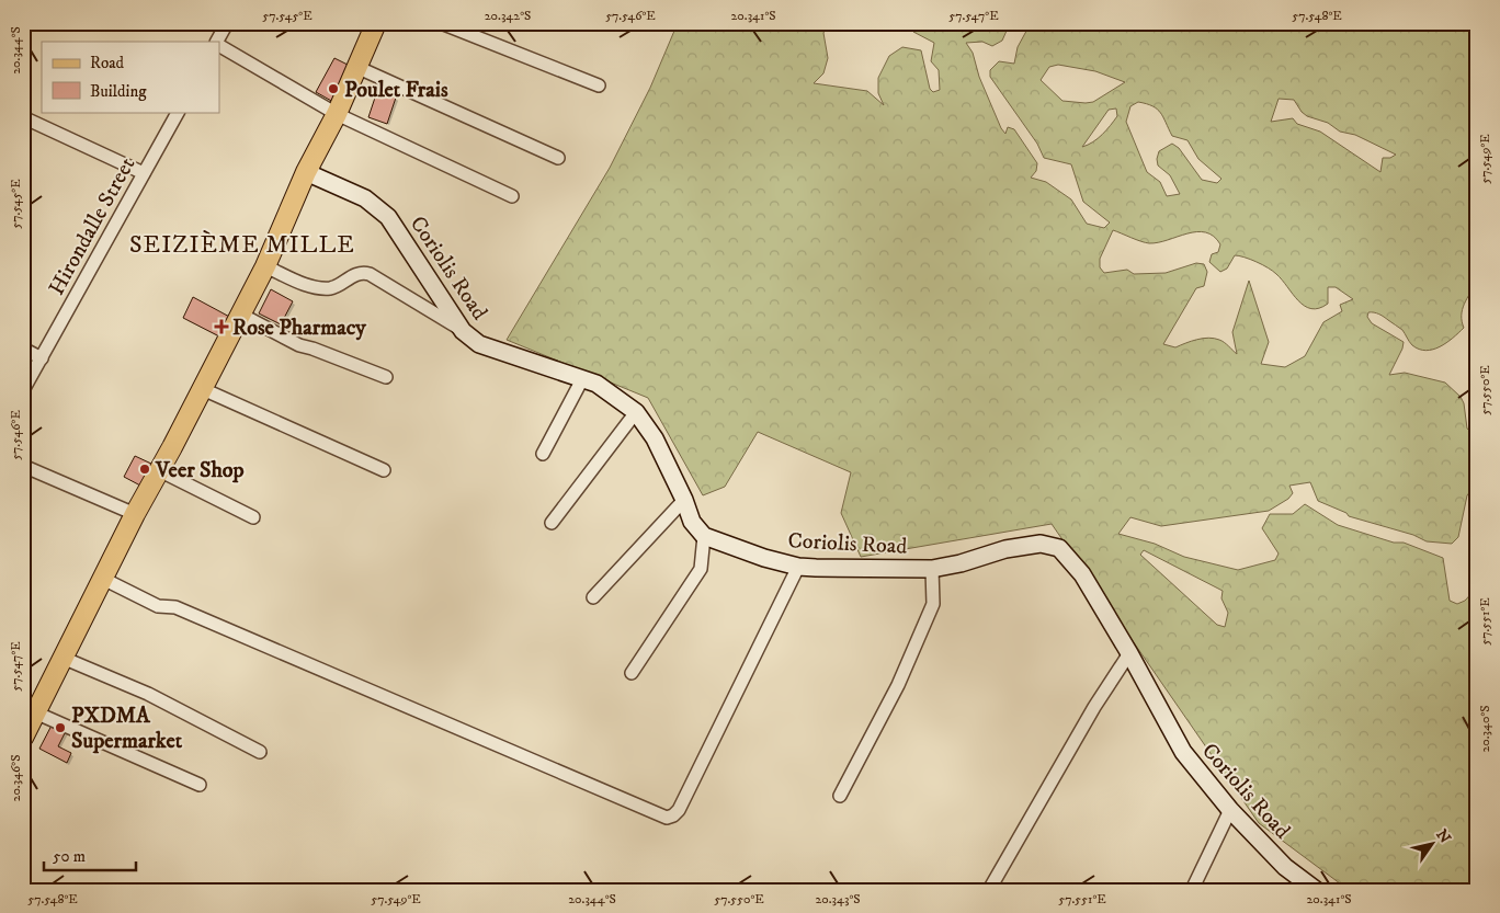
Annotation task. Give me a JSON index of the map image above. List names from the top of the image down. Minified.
{"streets":{"main road":["Coriolis Road"],"street":["Hirondalle Street"]},"districts":["SEIZIÈME MILLE"],"places":{"other":["Poulet Frais","Veer Shop","PXDMA Supermarket"],"health":["Rose Pharmacy"]},"legend":["Road","Building"],"scale_bar":"50 m","north":"top right","coordinates":["57.545°E","20.342°S","57.546°E","20.341°S","57.547°E","57.548°E","20.344°S","57.549°E","57.550°E","57.551°E","20.340°S","20.346°S","20.343°S"]}
